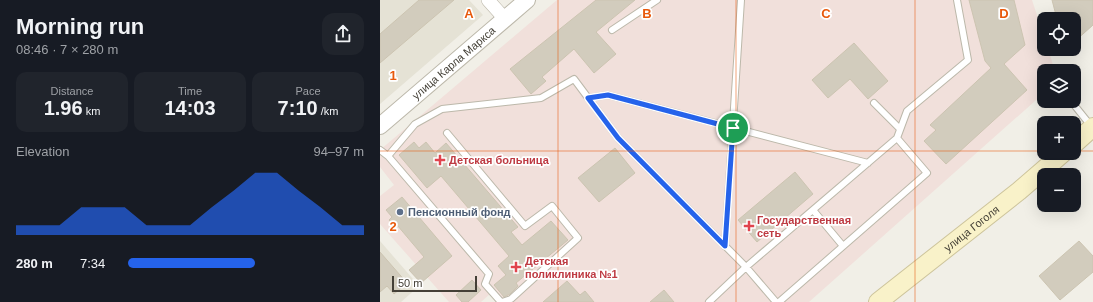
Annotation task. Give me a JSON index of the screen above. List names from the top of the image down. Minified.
{"streets":{"main road":["улица Гоголя"],"street":["улица Карла Маркса"]},"places":{"health":["Детская больница","Государственная сеть","Детская поликлиника №1"],"other":["Пенсионный фонд"]},"scale_bar":"50 m","page":{"heading":["Morning run","08:46 · 7 × 280 m"],"map_buttons":["+","−"],"stats":[["Distance","1.96 km"],["Time","14:03"],["Pace","7:10 /km"]],"chart":["Elevation","94–97 m"],"list":[{"name":"280 m","note":"7:34"}],"scale":"50 m"},"grid":{"columns":["A","B","C","D"],"rows":["1","2"]}}
